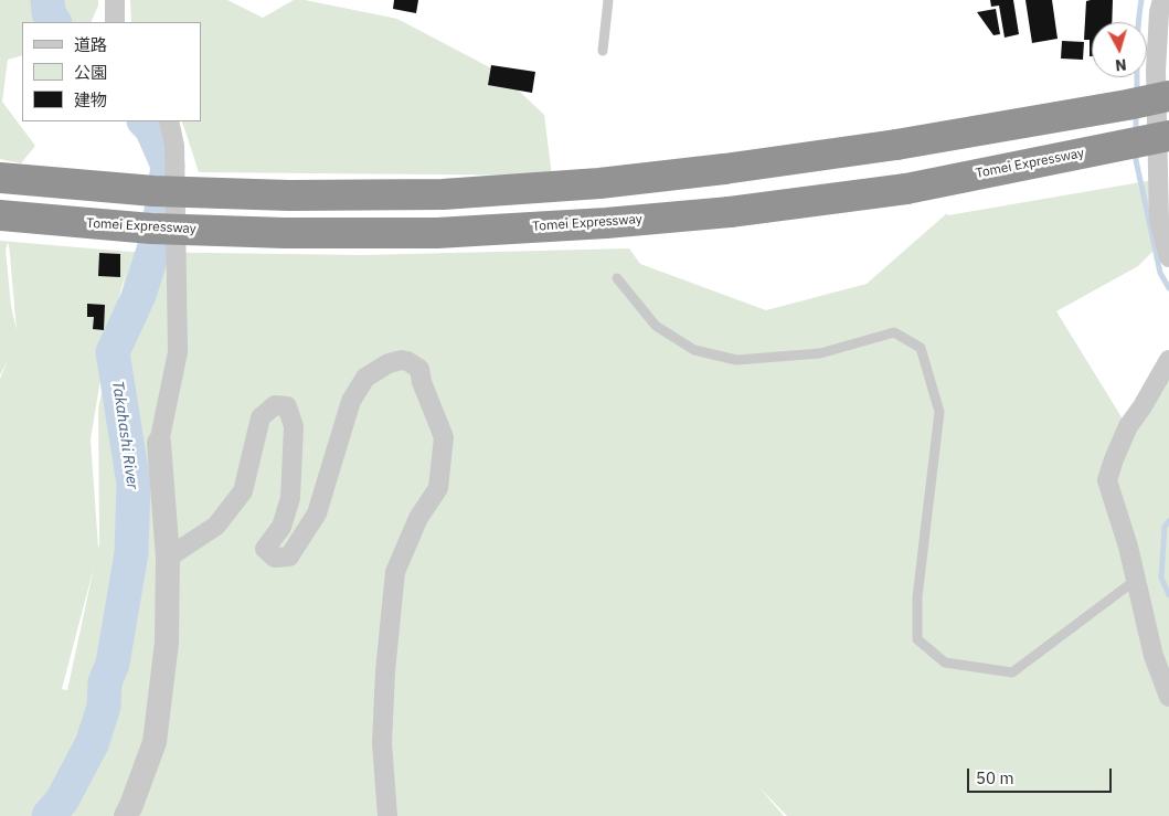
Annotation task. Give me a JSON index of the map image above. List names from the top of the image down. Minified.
{"streets":{"highway":["Tomei Expressway"]},"water":["Takahashi River"],"legend":["道路","公園","建物"],"scale_bar":"50 m","north":"bottom"}
